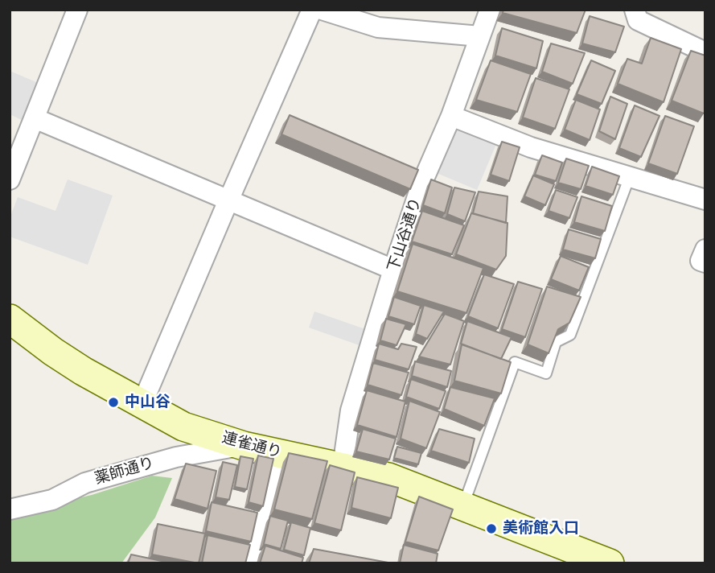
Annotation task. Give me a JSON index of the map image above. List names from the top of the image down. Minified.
{"streets":{"main road":["連雀通り"],"street":["下山谷通り","薬師通り"]},"crossings":[["下山谷通り","連雀通り"],["連雀通り","薬師通り"]],"places":["中山谷","美術館入口"]}
